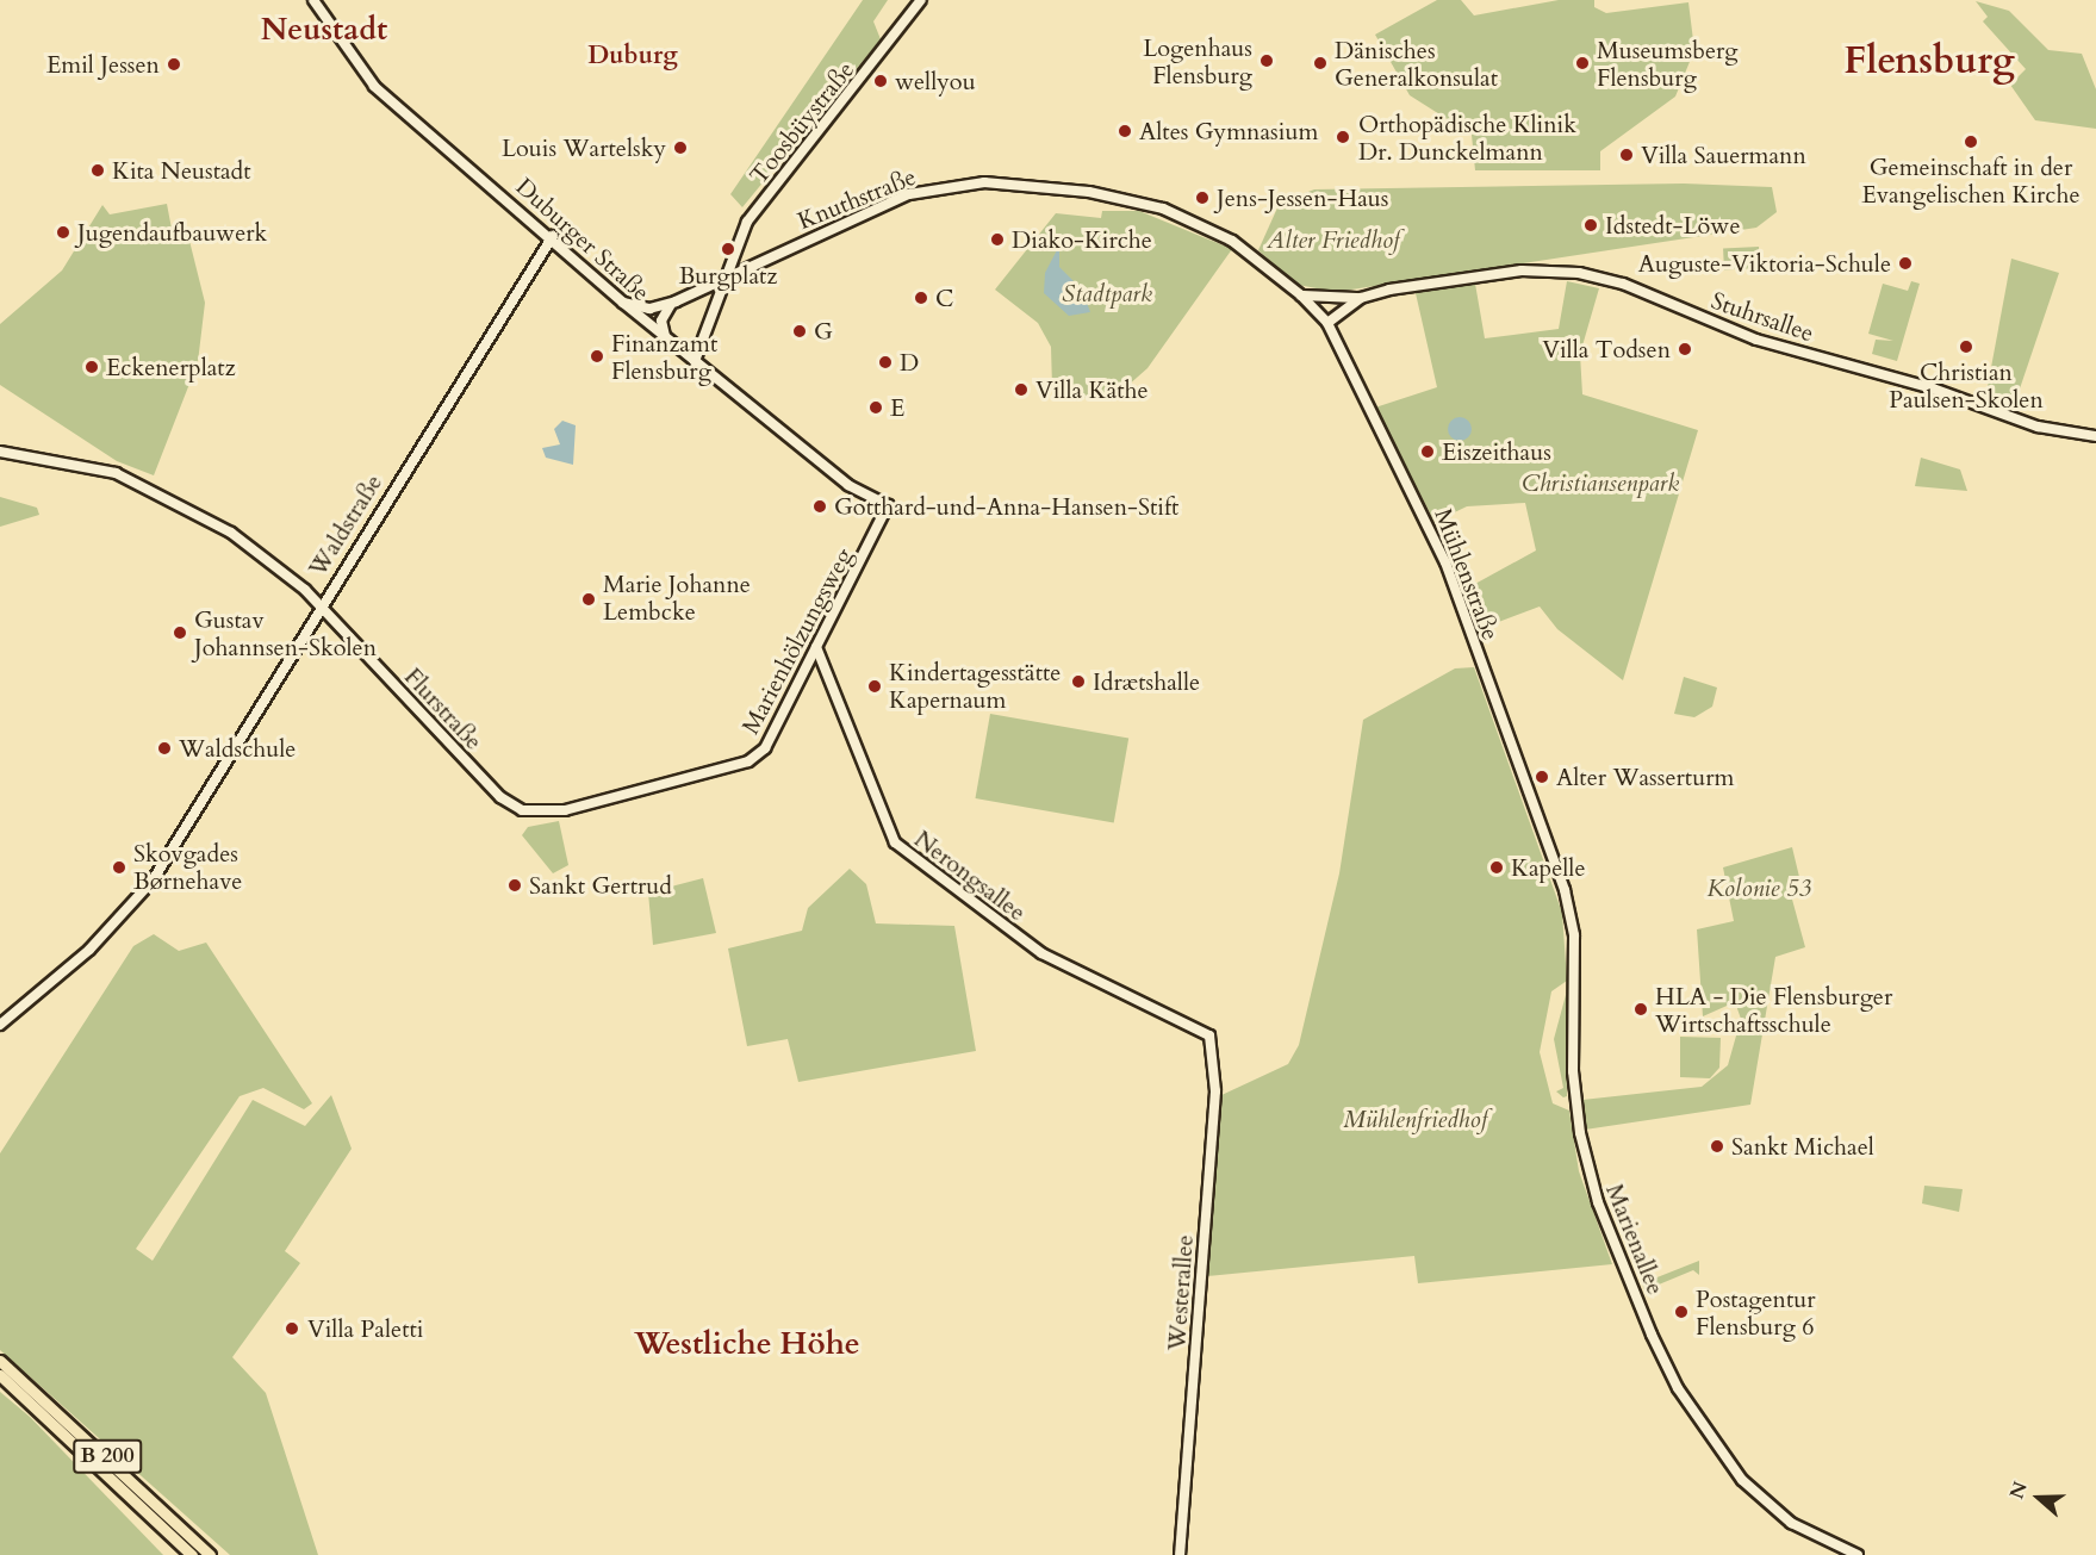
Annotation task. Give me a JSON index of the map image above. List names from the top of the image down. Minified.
{"streets":{"highway":["B 200"],"main road":["Toosbüystraße","Knuthstraße","Duburger Straße","Stuhrsallee","Waldstraße","Mühlenstraße","Marienhölzungsweg","Flurstraße","Nerongsallee","Marienallee","Westerallee"]},"crossings":[["Toosbüystraße","Knuthstraße"],["Knuthstraße","Duburger Straße"],["Knuthstraße","Mühlenstraße"],["Duburger Straße","Waldstraße"],["Duburger Straße","Marienhölzungsweg"],["Stuhrsallee","Mühlenstraße"],["Waldstraße","Flurstraße"],["Mühlenstraße","Marienallee"],["Marienhölzungsweg","Flurstraße"],["Marienhölzungsweg","Nerongsallee"],["Nerongsallee","Westerallee"]],"districts":["Neustadt","Duburg","Flensburg","Westliche Höhe"],"parks":["Alter Friedhof","Stadtpark","Christiansenpark","Kolonie 53","Mühlenfriedhof"],"places":["Logenhaus Flensburg","Dänisches Generalkonsulat","Museumsberg Flensburg","Emil Jessen","wellyou","Altes Gymnasium","Orthopädische Klinik Dr. Dunckelmann","Gemeinschaft in der Evangelischen Kirche","Louis Wartelsky","Villa Sauermann","Kita Neustadt","Jens-Jessen-Haus","Idstedt-Löwe","Jugendaufbauwerk","Diako-Kirche","Burgplatz","Auguste-Viktoria-Schule","C","G","Christian Paulsen-Skolen","Villa Todsen","Finanzamt Flensburg","D","Eckenerplatz","Villa Käthe","E","Eiszeithaus","Gotthard-und-Anna-Hansen-Stift","Marie Johanne Lembcke","Gustav Johannsen-Skolen","Idrætshalle","Kindertagesstätte Kapernaum","Waldschule","Alter Wasserturm","Skovgades Børnehave","Kapelle","Sankt Gertrud","HLA - Die Flensburger Wirtschaftsschule","Sankt Michael","Postagentur Flensburg 6","Villa Paletti"],"north":"left"}
